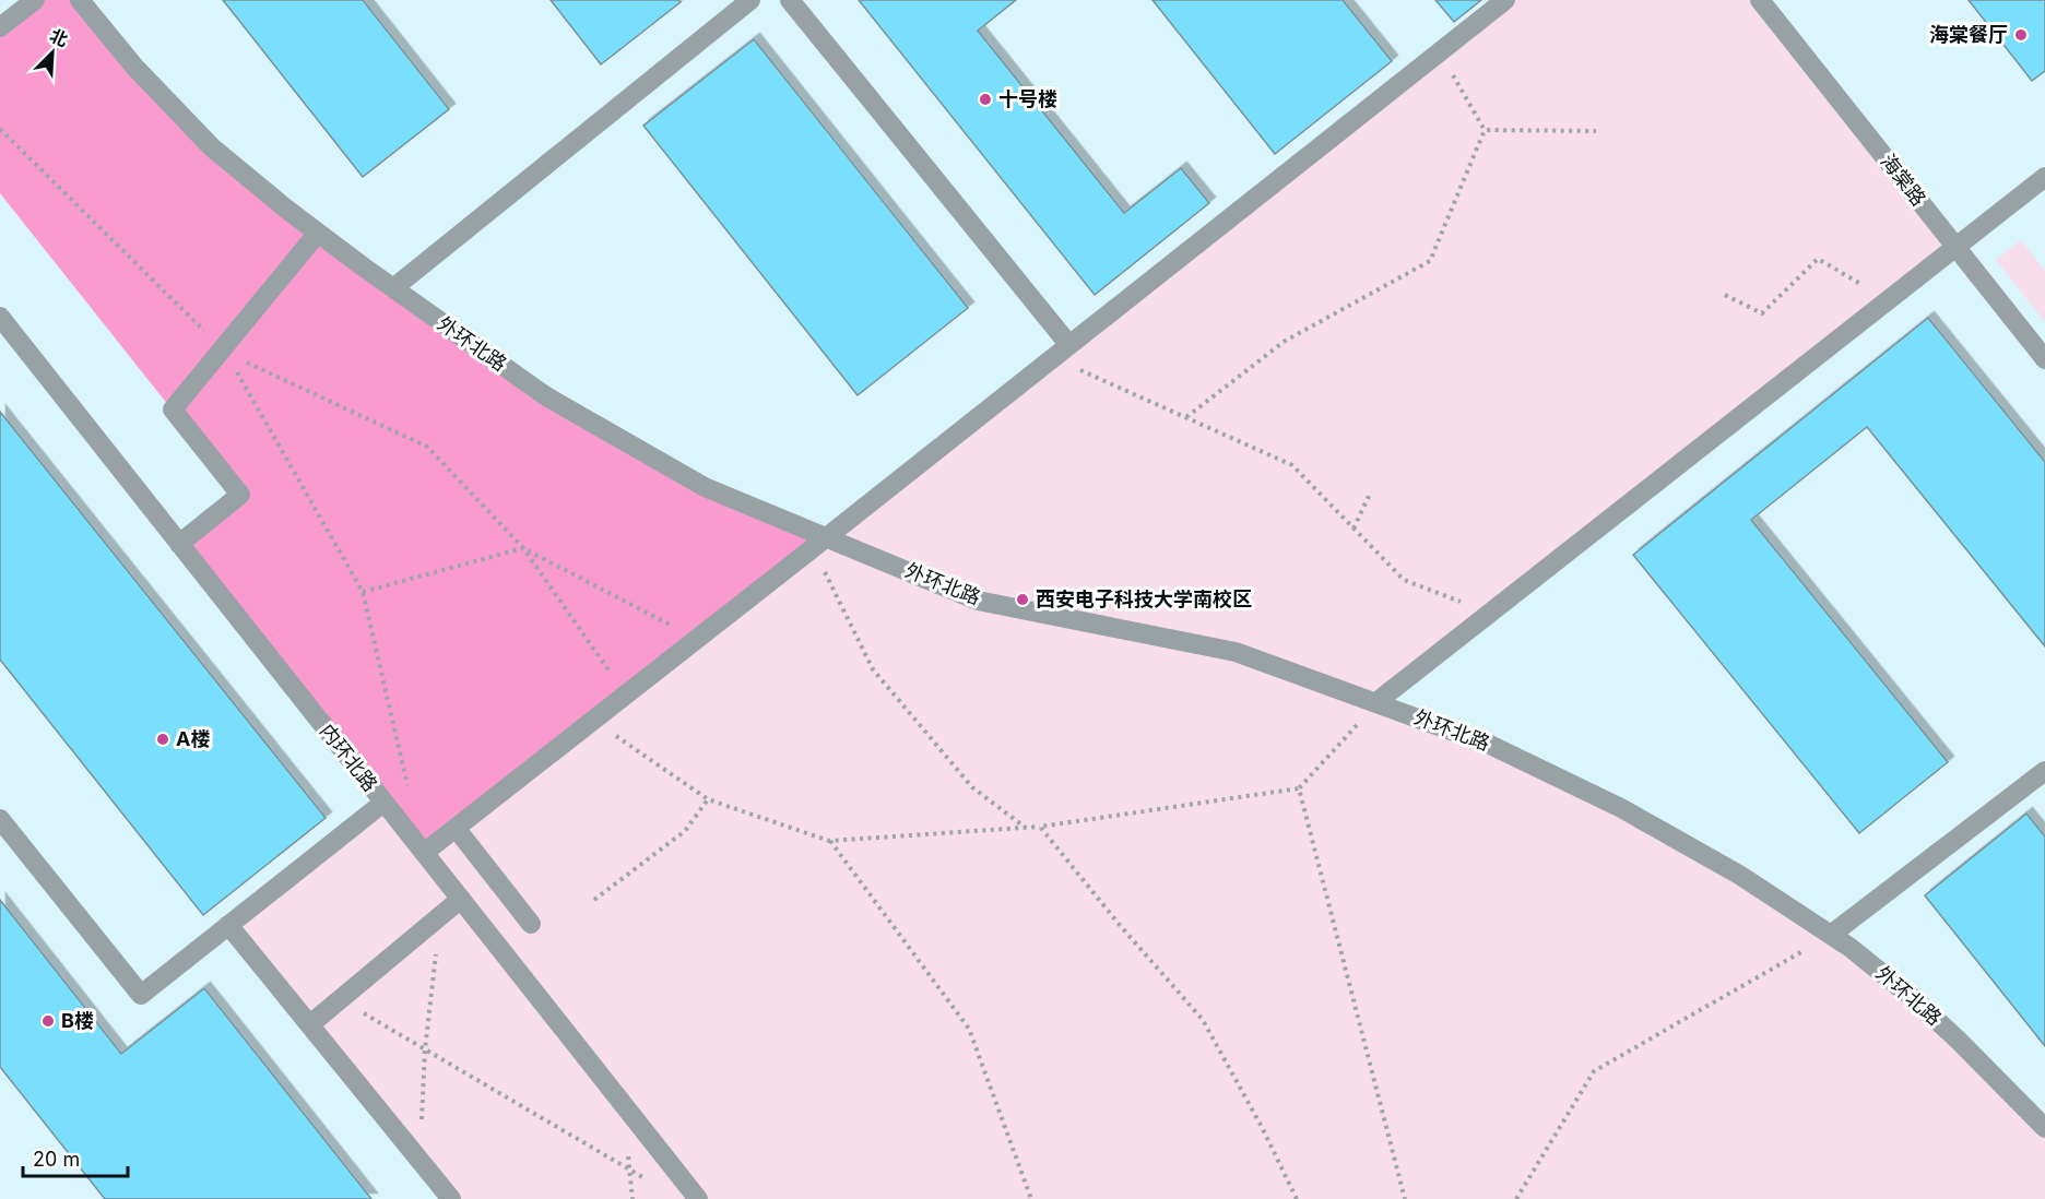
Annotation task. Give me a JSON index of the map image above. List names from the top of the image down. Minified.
{"streets":{"lane":["海棠路","外环北路","内环北路"]},"places":["海棠餐厅","十号楼","西安电子科技大学南校区","A楼","B楼"],"scale_bar":"20 m","north":"top right"}
